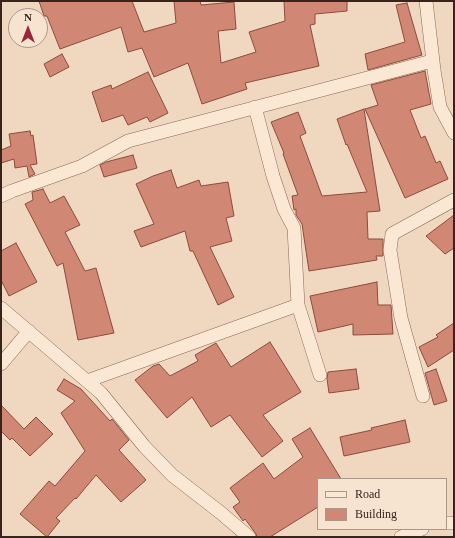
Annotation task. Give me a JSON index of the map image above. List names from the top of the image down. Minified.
{"legend":["Road","Building"],"north":"top"}
